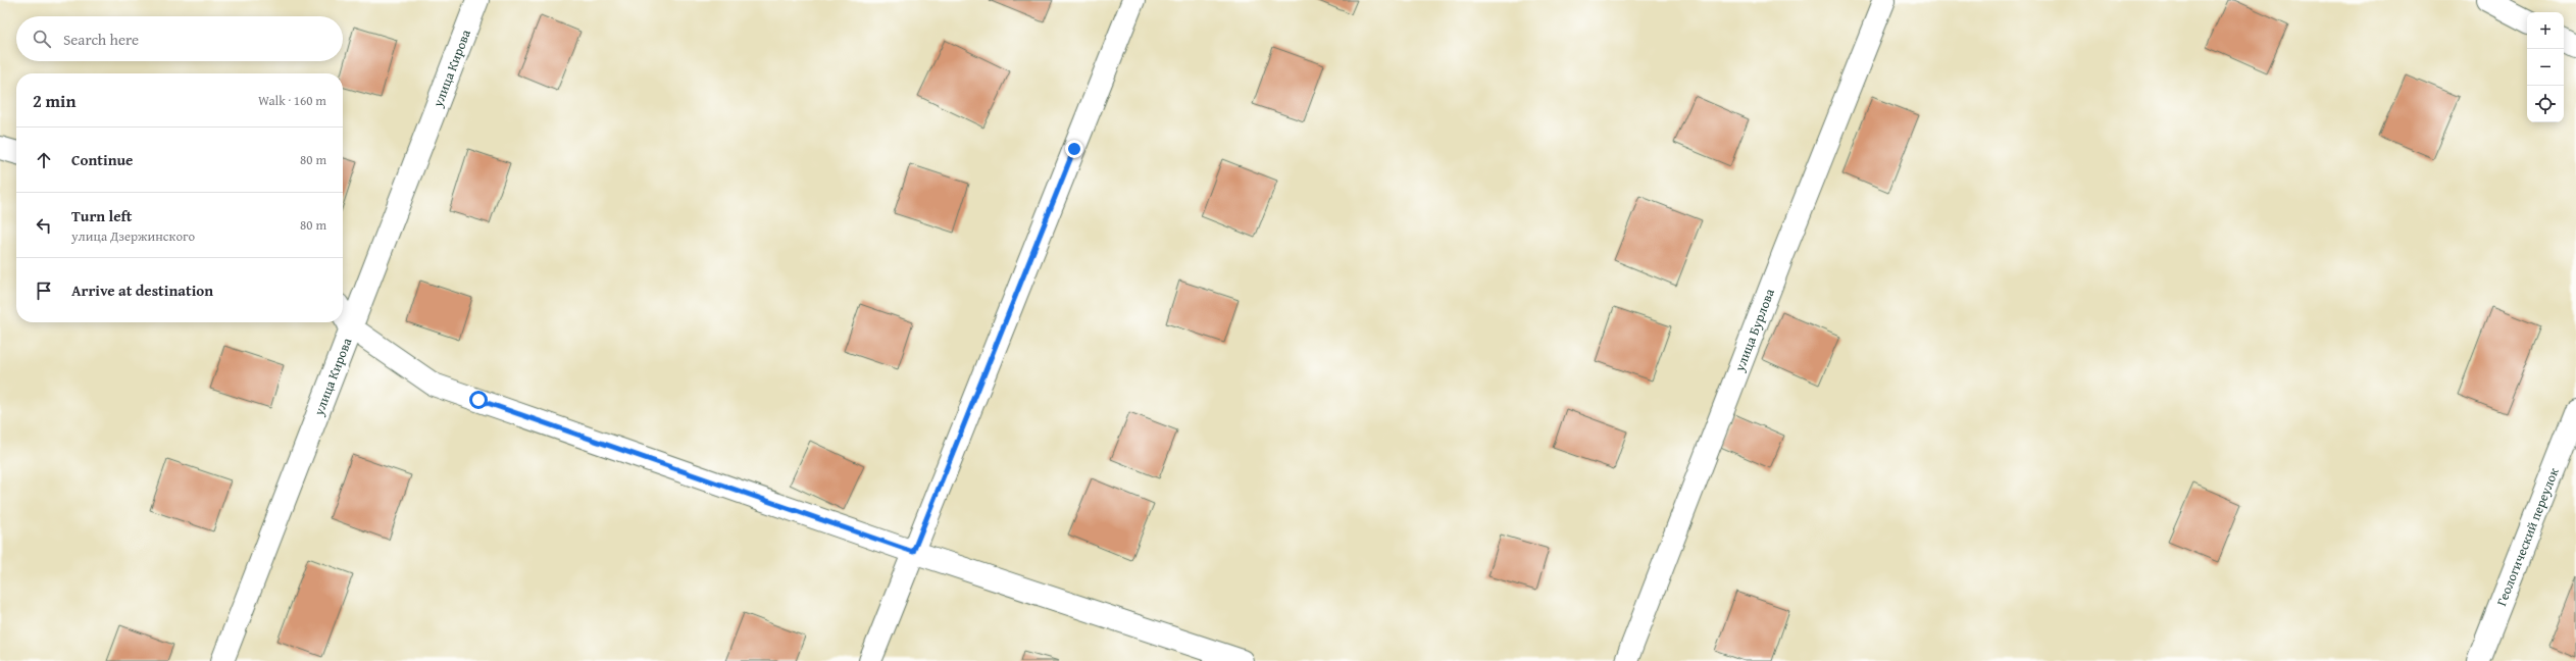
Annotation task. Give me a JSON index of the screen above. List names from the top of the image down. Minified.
{"streets":{"street":["улица Кирова","улица Бурлова","Геологический переулок"]},"page":{"map_buttons":["+","−"],"search":"Search here","heading":["2 min","Walk · 160 m"],"list":[["Continue","80 m"],["Turn left","улица Дзержинского","80 m"],"Arrive at destination"]}}
